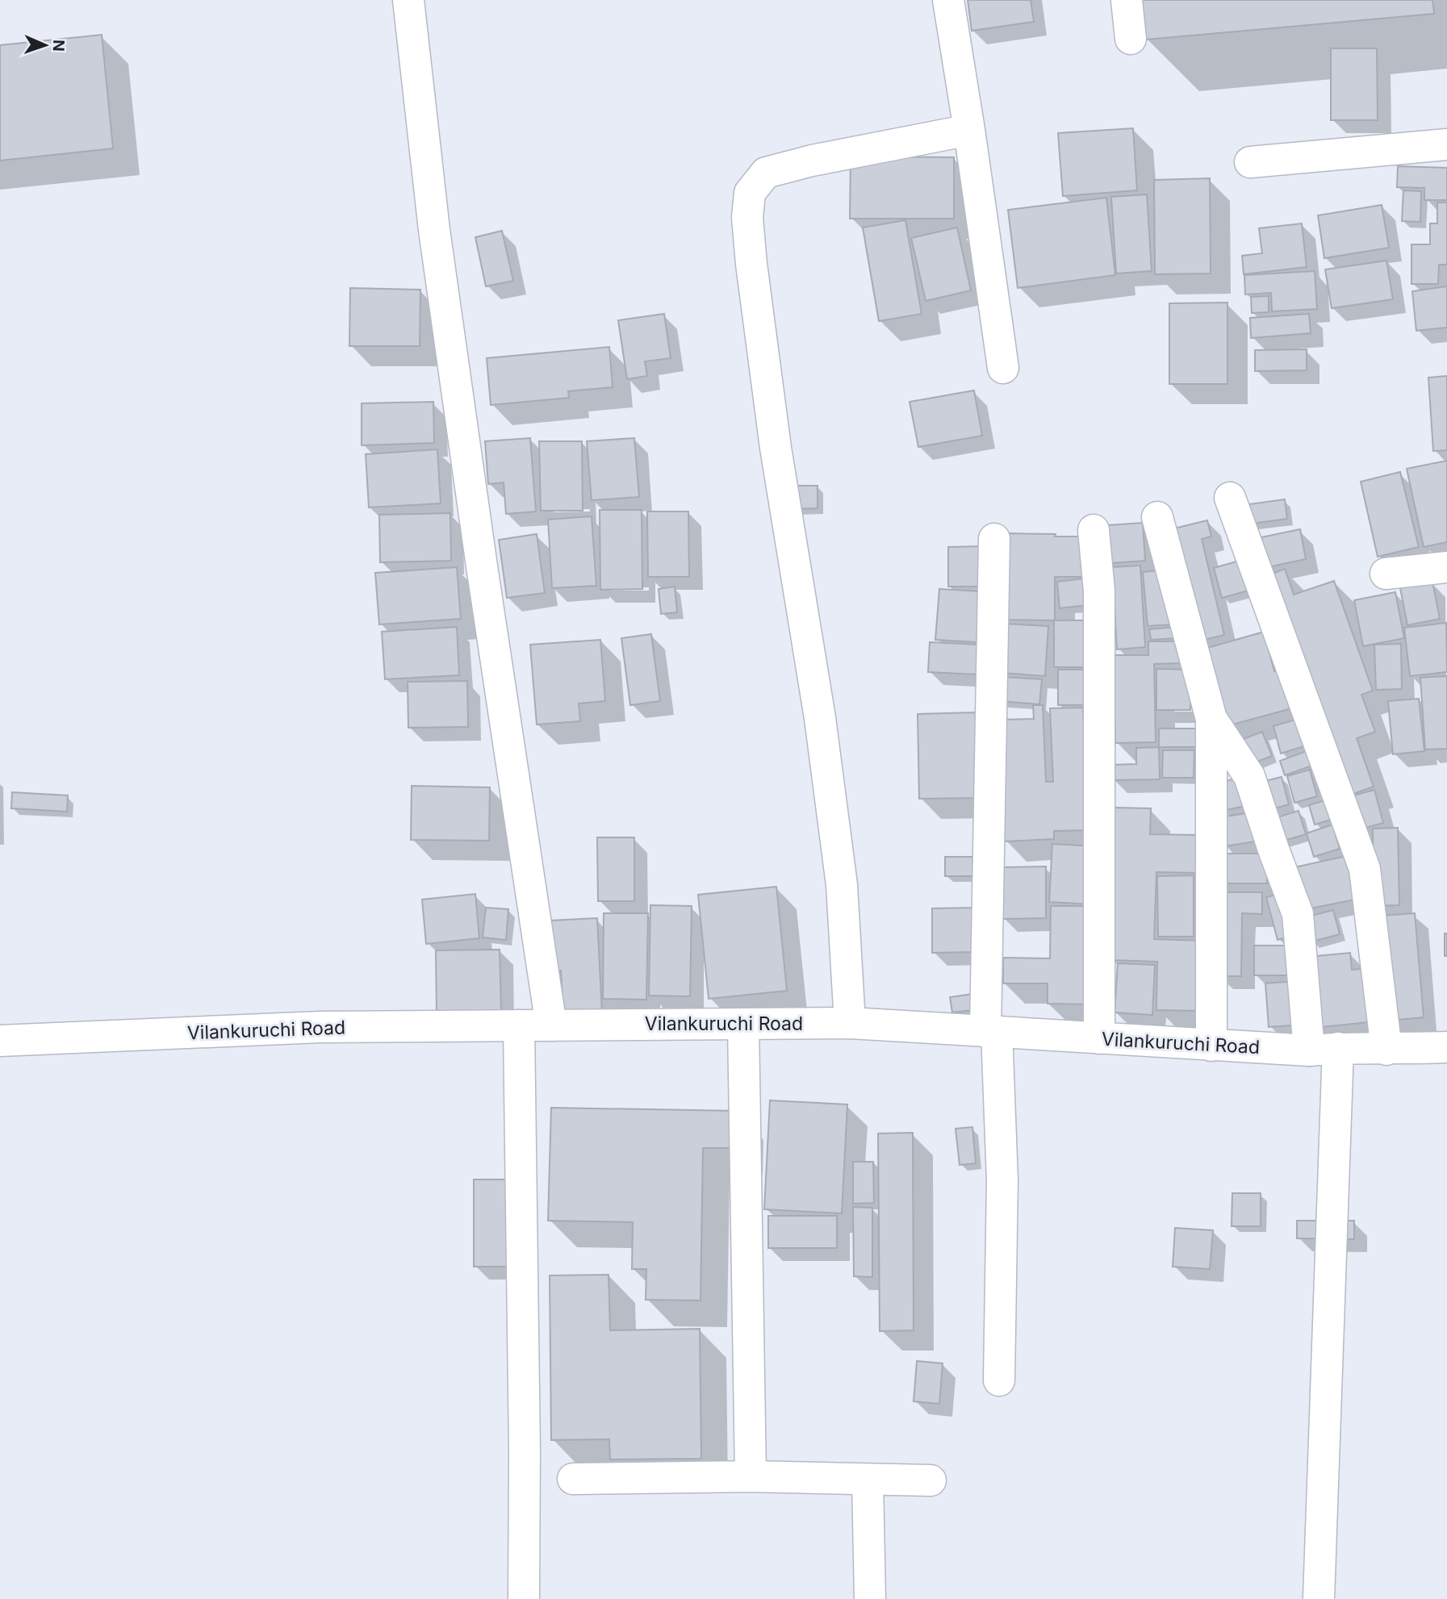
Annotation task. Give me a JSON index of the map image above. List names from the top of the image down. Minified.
{"streets":{"street":["Vilankuruchi Road"]},"north":"right"}
